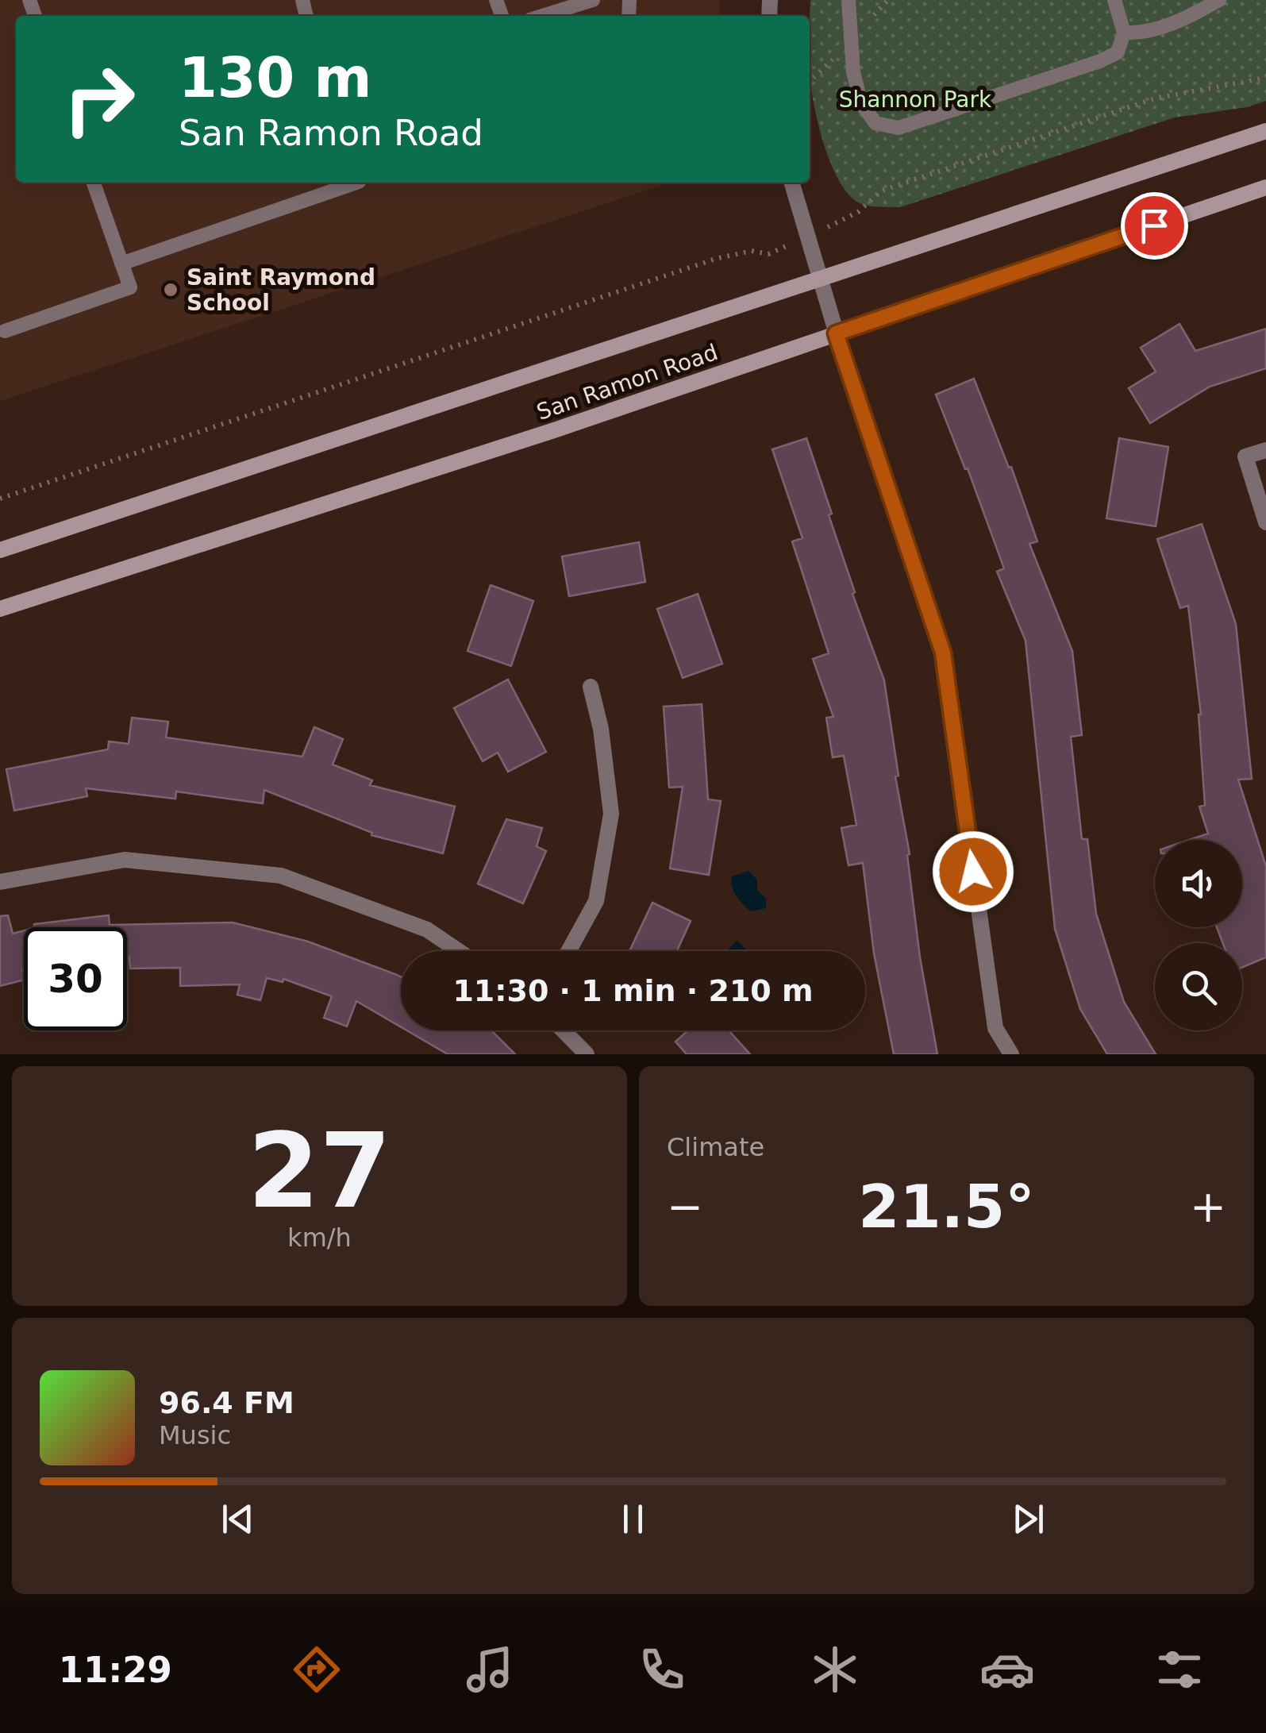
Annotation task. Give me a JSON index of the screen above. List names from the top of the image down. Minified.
{"streets":{"main road":["San Ramon Road"]},"parks":["Shannon Park"],"places":["Saint Raymond School"],"page":{"turn":["130 m","San Ramon Road"],"limit":"30","trip":"11:30 · 1 min · 210 m","tile":[["27","km/h"],"Climate"],"heat":["−","21.5°","+"],"song":["96.4 FM","Music"],"tabs":"11:29"}}
